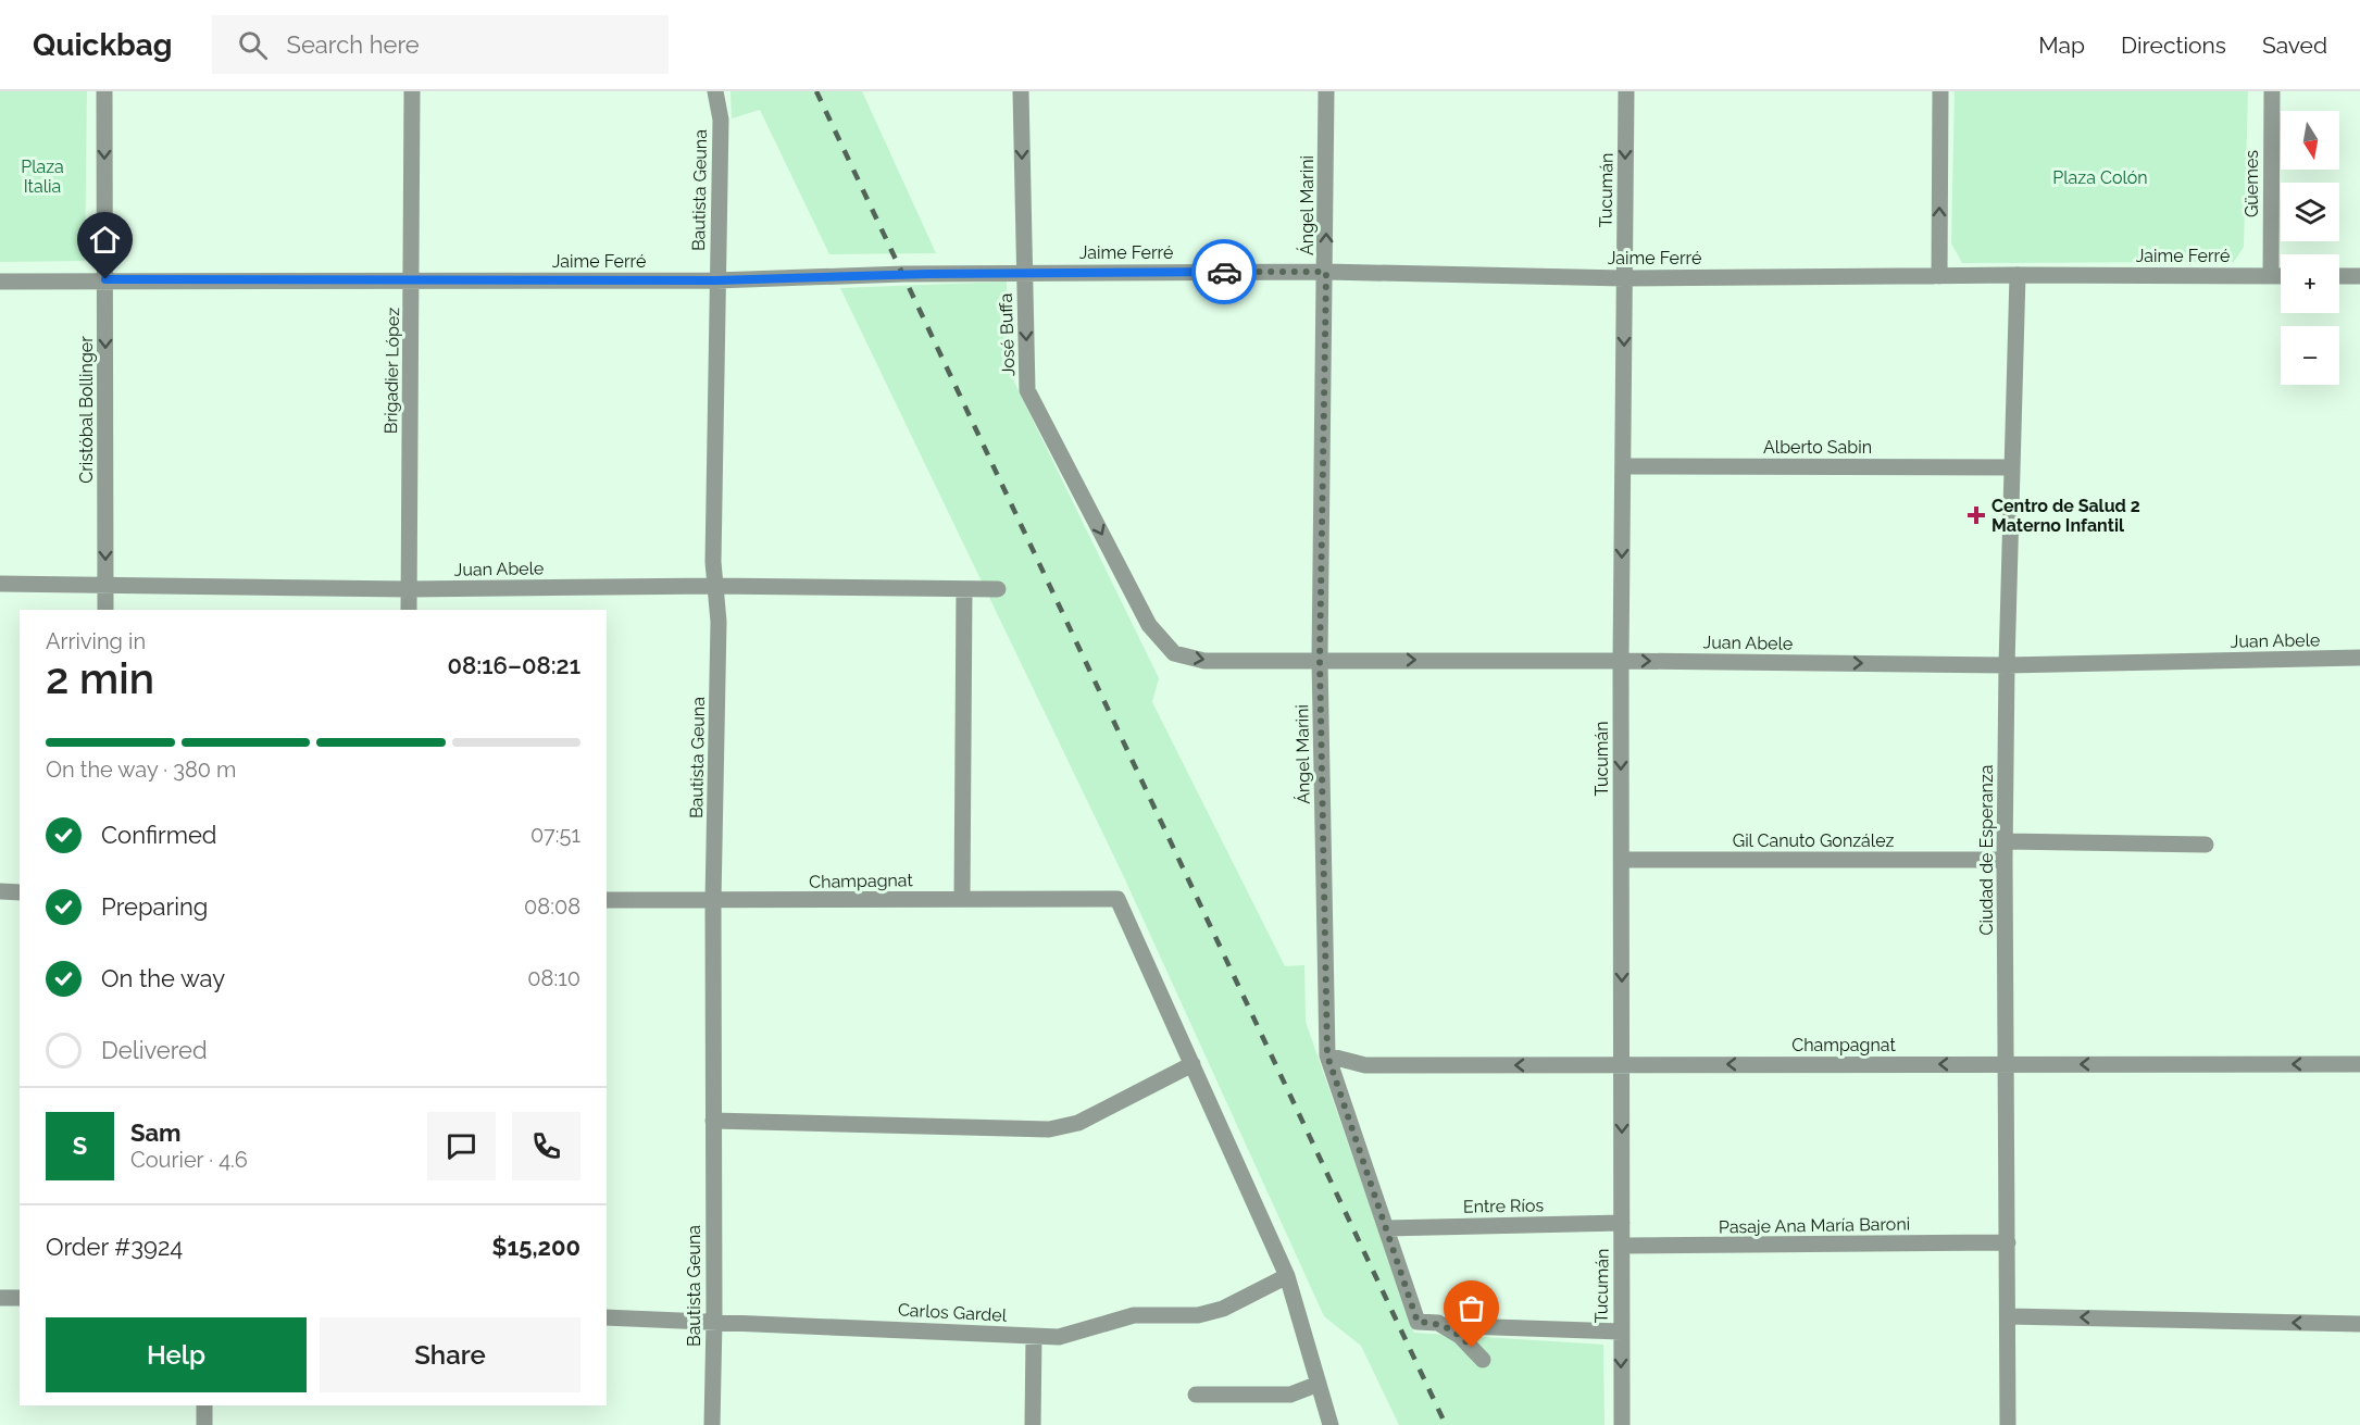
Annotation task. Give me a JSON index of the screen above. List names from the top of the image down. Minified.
{"streets":{"street":["Güemes","Bautista Geuna","Tucumán","Ángel Marini","Jaime Ferré","José Buffa","Brigadier López","Cristóbal Bollinger","Alberto Sabin","Juan Abele","Gil Canuto González","Ciudad de Esperanza","Champagnat","Entre Ríos","Pasaje Ana María Baroni","Carlos Gardel"]},"crossings":[["Güemes","Jaime Ferré"],["Bautista Geuna","Jaime Ferré"],["Bautista Geuna","Juan Abele"],["Bautista Geuna","Champagnat"],["Bautista Geuna","Carlos Gardel"],["Tucumán","Jaime Ferré"],["Tucumán","Alberto Sabin"],["Tucumán","Juan Abele"],["Tucumán","Gil Canuto González"],["Tucumán","Champagnat"],["Tucumán","Entre Ríos"],["Tucumán","Pasaje Ana María Baroni"],["Ángel Marini","Jaime Ferré"],["Ángel Marini","Juan Abele"],["Ángel Marini","Champagnat"],["Ángel Marini","Entre Ríos"],["Jaime Ferré","José Buffa"],["Jaime Ferré","Brigadier López"],["Jaime Ferré","Cristóbal Bollinger"],["Jaime Ferré","Ciudad de Esperanza"],["José Buffa","Juan Abele"],["Brigadier López","Juan Abele"],["Cristóbal Bollinger","Juan Abele"],["Alberto Sabin","Ciudad de Esperanza"],["Juan Abele","Ciudad de Esperanza"],["Gil Canuto González","Ciudad de Esperanza"],["Ciudad de Esperanza","Champagnat"],["Ciudad de Esperanza","Pasaje Ana María Baroni"]],"one_way":["Tucumán","José Buffa","Cristóbal Bollinger","Juan Abele","Champagnat"],"parks":["Plaza Italia","Plaza Colón"],"places":{"health":["Centro de Salud 2 Materno Infantil"]},"north":"bottom","page":{"header":"Quickbag","search":"Search here","nav":["Map","Directions","Saved"],"map_buttons":["+","−"],"heading":["2 min","Arriving in","08:16–08:21"],"panel":["Sam","Courier · 4.6","Order #3924","$15,200"],"bar":"On the way · 380 m","list":[["Confirmed","07:51"],["Preparing","08:08"],["On the way","08:10"],"Delivered"],"round":"S","buttons":["Help","Share"]}}
